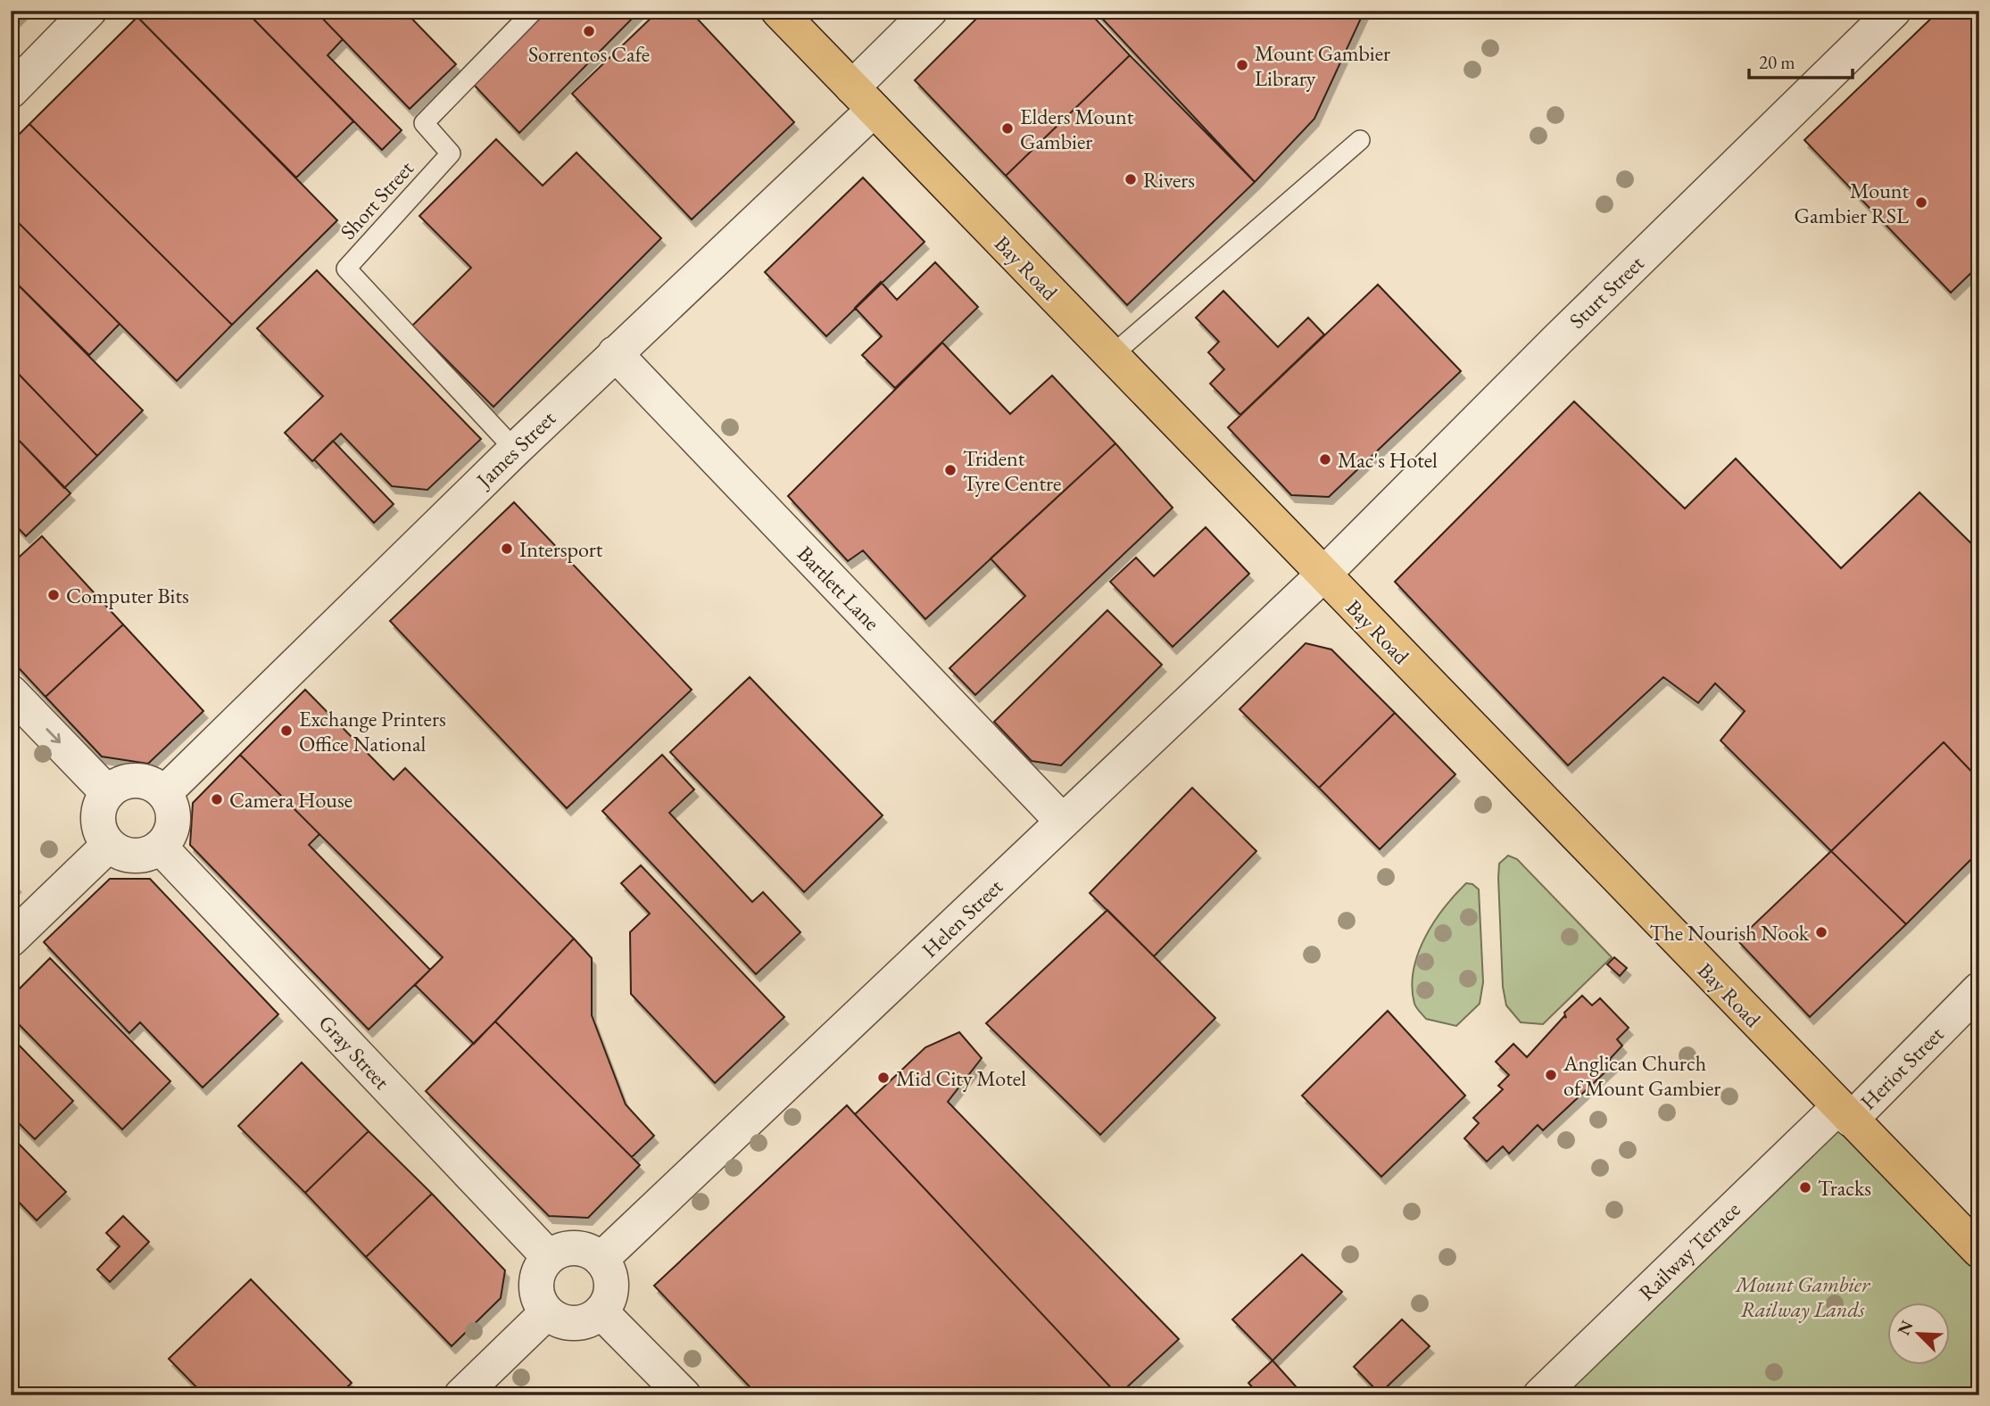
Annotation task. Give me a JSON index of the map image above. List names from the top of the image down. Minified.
{"streets":{"main road":["Bay Road"],"street":["Sturt Street","James Street","Bartlett Lane","Helen Street","Gray Street","Heriot Street","Railway Terrace"],"lane":["Short Street"]},"crossings":[["Short Street","James Street"],["Bay Road","Sturt Street"],["Bay Road","James Street"],["Bay Road","Helen Street"],["Bay Road","Heriot Street"],["Bay Road","Railway Terrace"],["Sturt Street","Helen Street"],["James Street","Bartlett Lane"],["James Street","Gray Street"],["Bartlett Lane","Helen Street"],["Helen Street","Gray Street"],["Heriot Street","Railway Terrace"]],"parks":["Mount Gambier Railway Lands"],"places":["Sorrentos Cafe","Mount Gambier Library","Elders Mount Gambier","Rivers","Mount Gambier RSL","Mac's Hotel","Trident Tyre Centre","Intersport","Computer Bits","Exchange Printers Office National","Camera House","The Nourish Nook","Anglican Church of Mount Gambier","Mid City Motel","Tracks"],"scale_bar":"20 m","north":"top left"}
